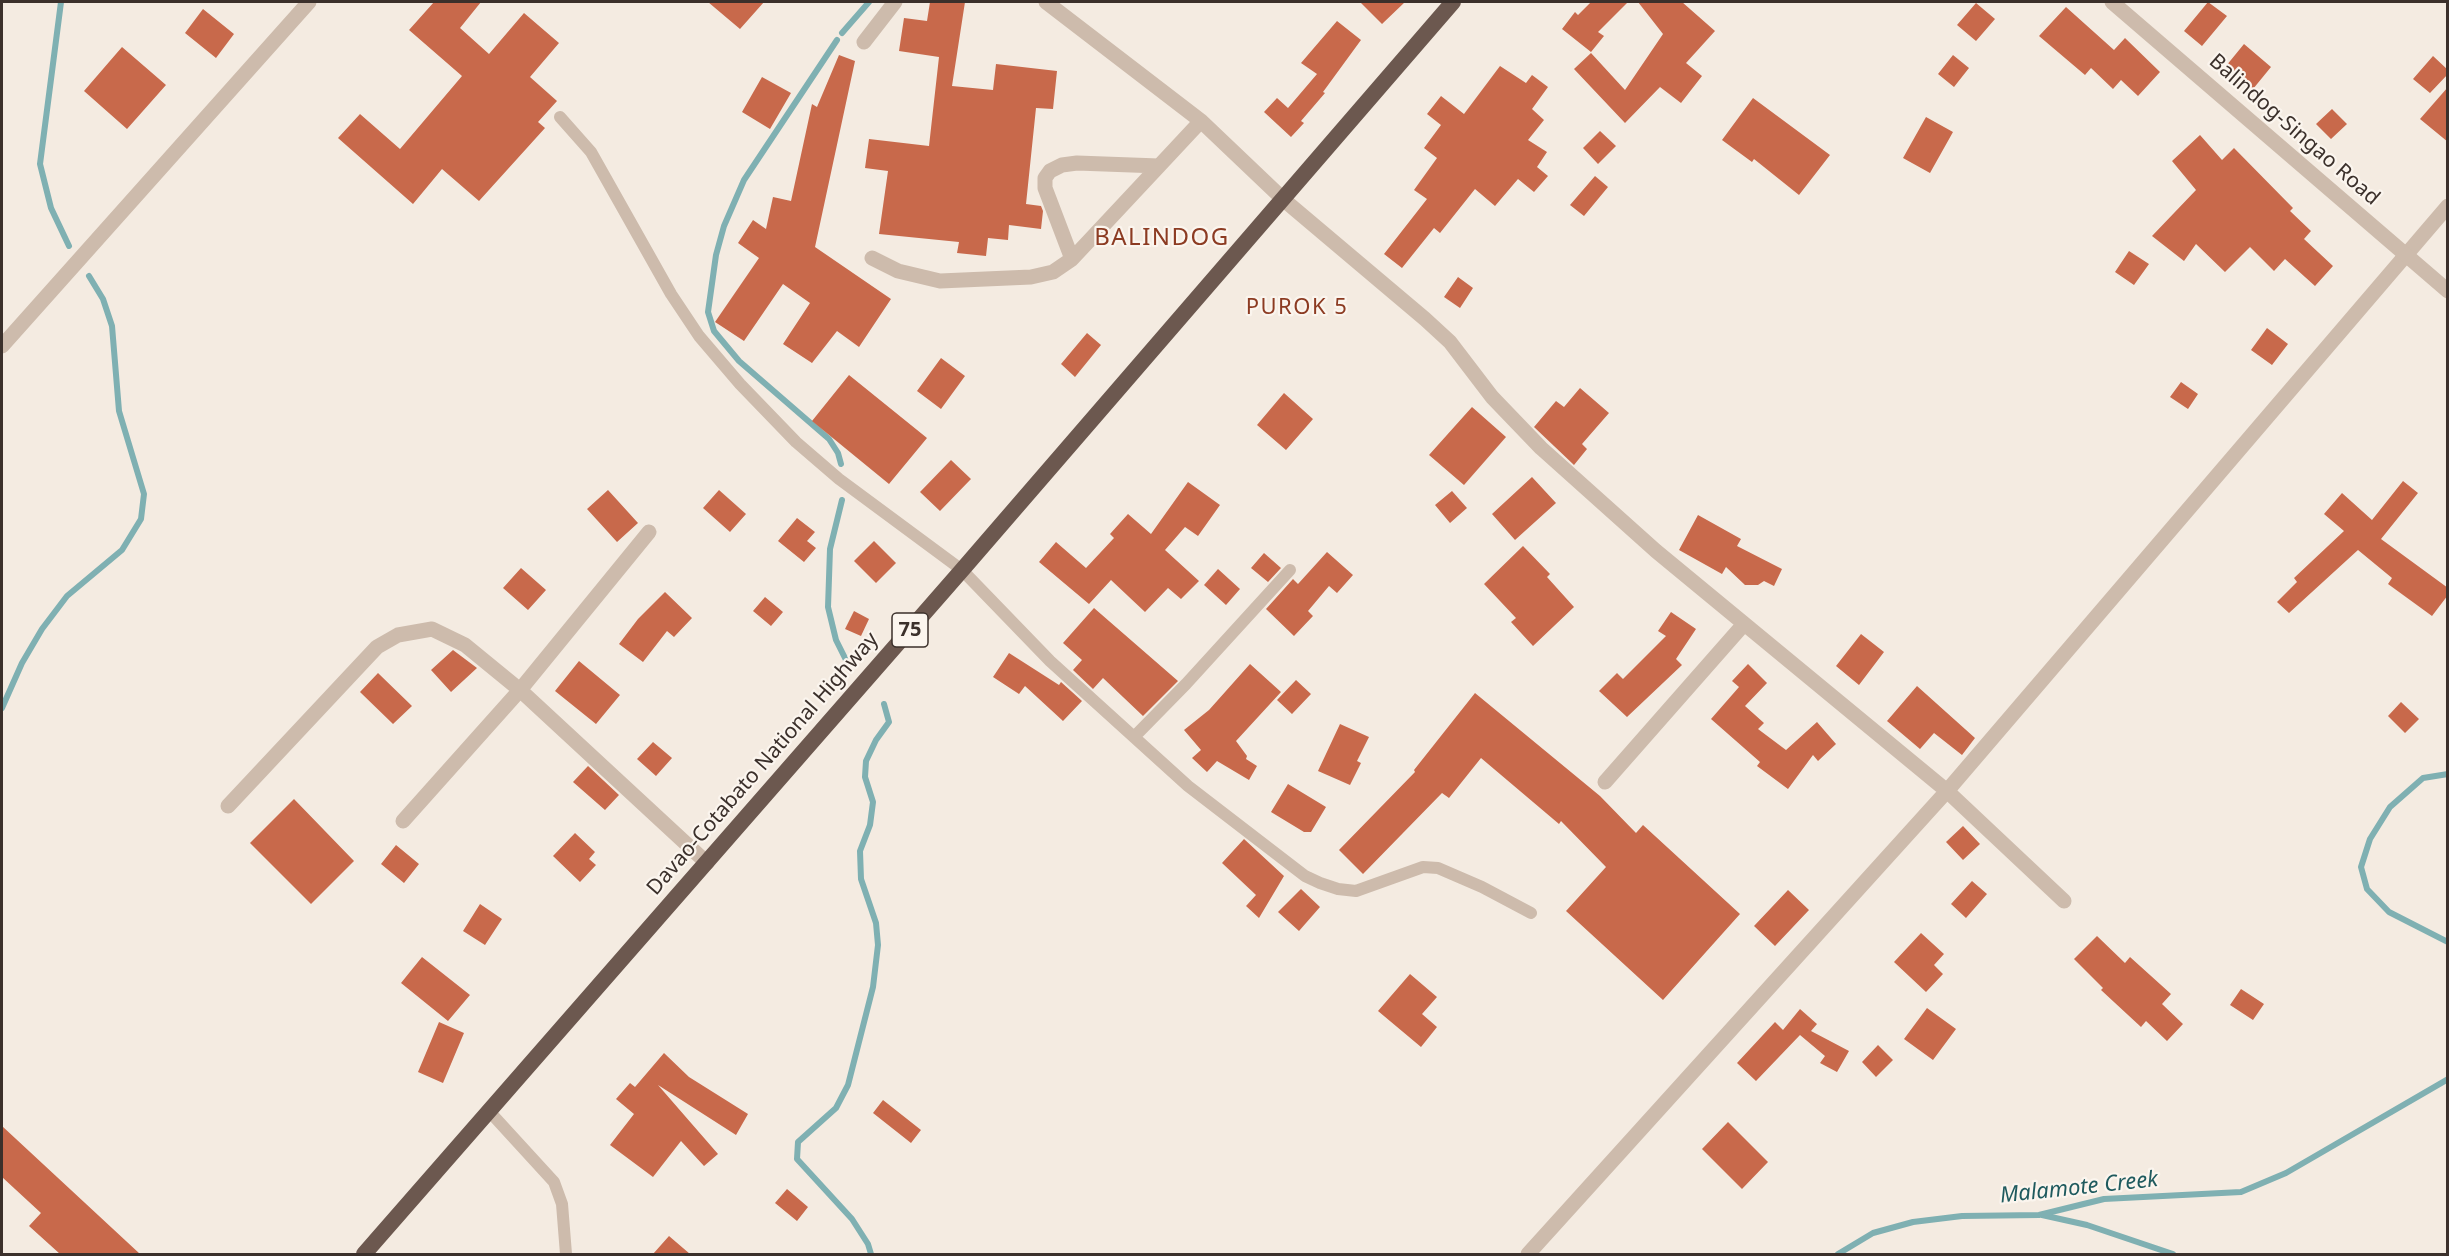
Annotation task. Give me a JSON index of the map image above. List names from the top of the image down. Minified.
{"streets":{"highway":["75","Davao-Cotabato National Highway"],"street":["Balindog-Singao Road"]},"districts":["BALINDOG","PUROK 5"],"water":["Malamote Creek"]}
